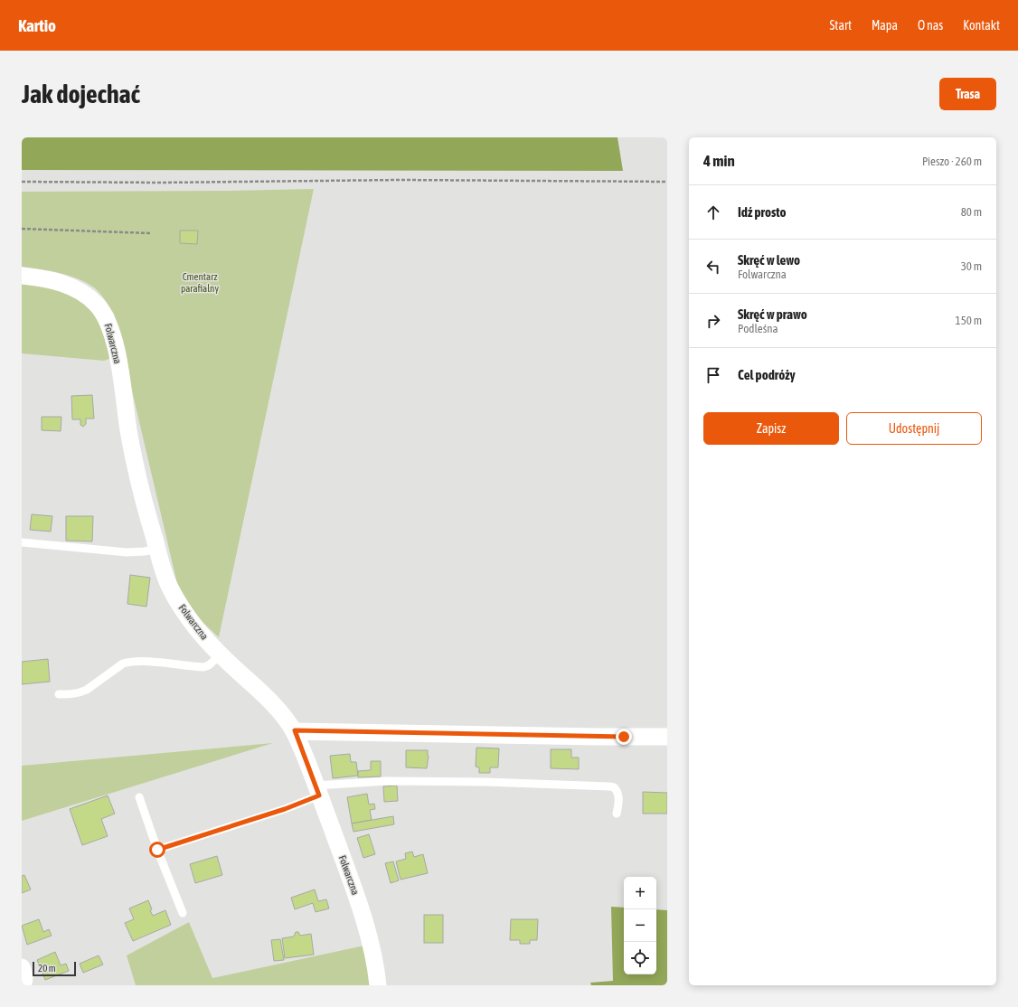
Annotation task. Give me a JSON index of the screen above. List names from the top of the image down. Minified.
{"streets":{"street":["Folwarczna"]},"parks":["Cmentarz parafialny"],"scale_bar":"20 m","page":{"header":"Kartio","nav":["Start","Mapa","O nas","Kontakt"],"buttons":["Trasa",["Zapisz","Udostępnij"]],"title":"Jak dojechać","heading":["4 min","Pieszo · 260 m"],"list":[["Idź prosto","80 m"],["Skręć w lewo","Folwarczna","30 m"],["Skręć w prawo","Podleśna","150 m"],"Cel podróży"],"map_buttons":["+","−"],"scale":"20 m"}}
